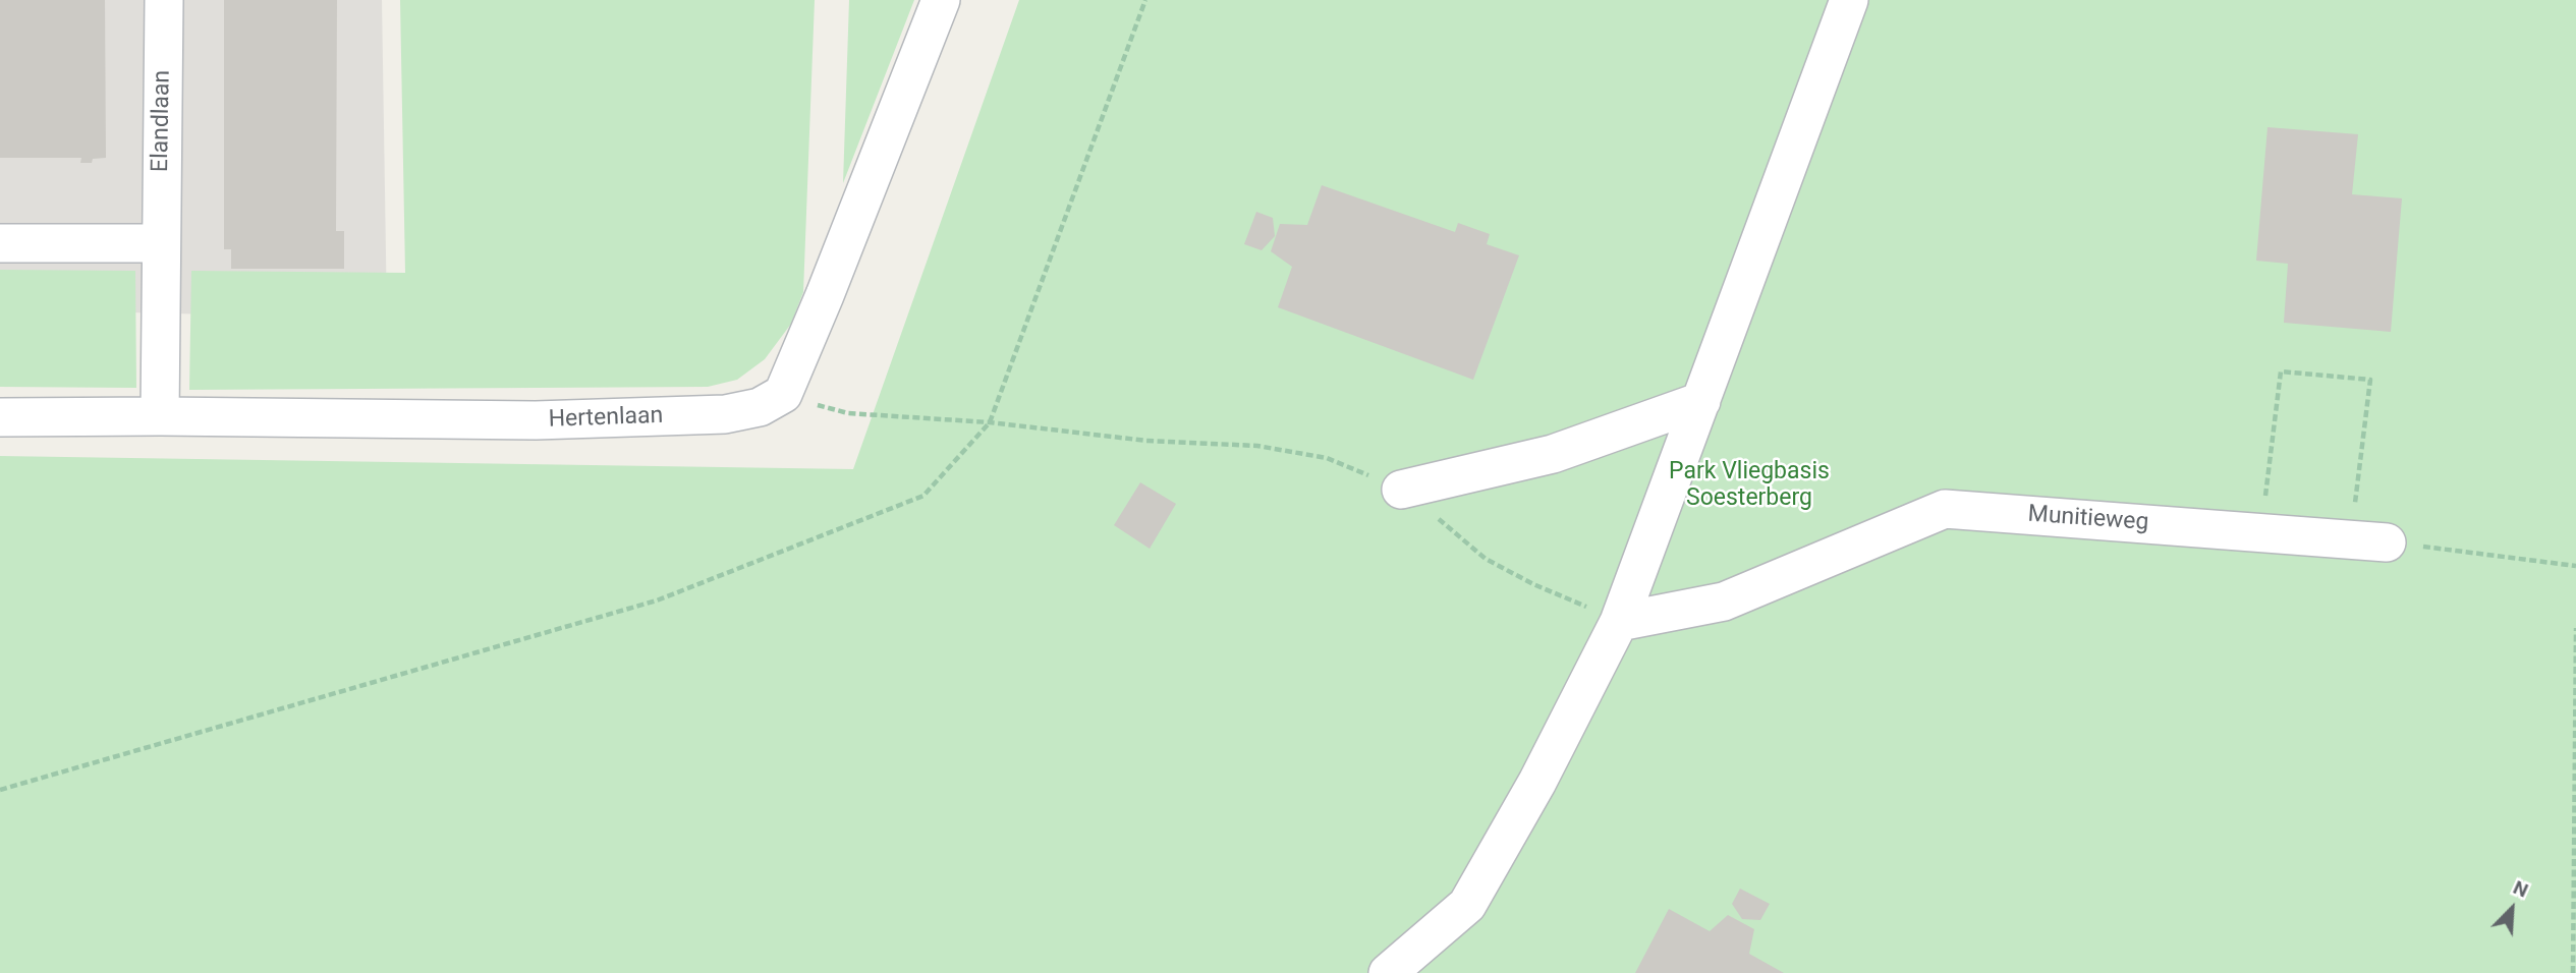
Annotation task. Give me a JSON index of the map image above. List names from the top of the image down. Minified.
{"streets":{"street":["Elandlaan","Hertenlaan","Munitieweg"]},"crossings":[["Elandlaan","Hertenlaan"]],"parks":["Park Vliegbasis Soesterberg"],"north":"top right"}
